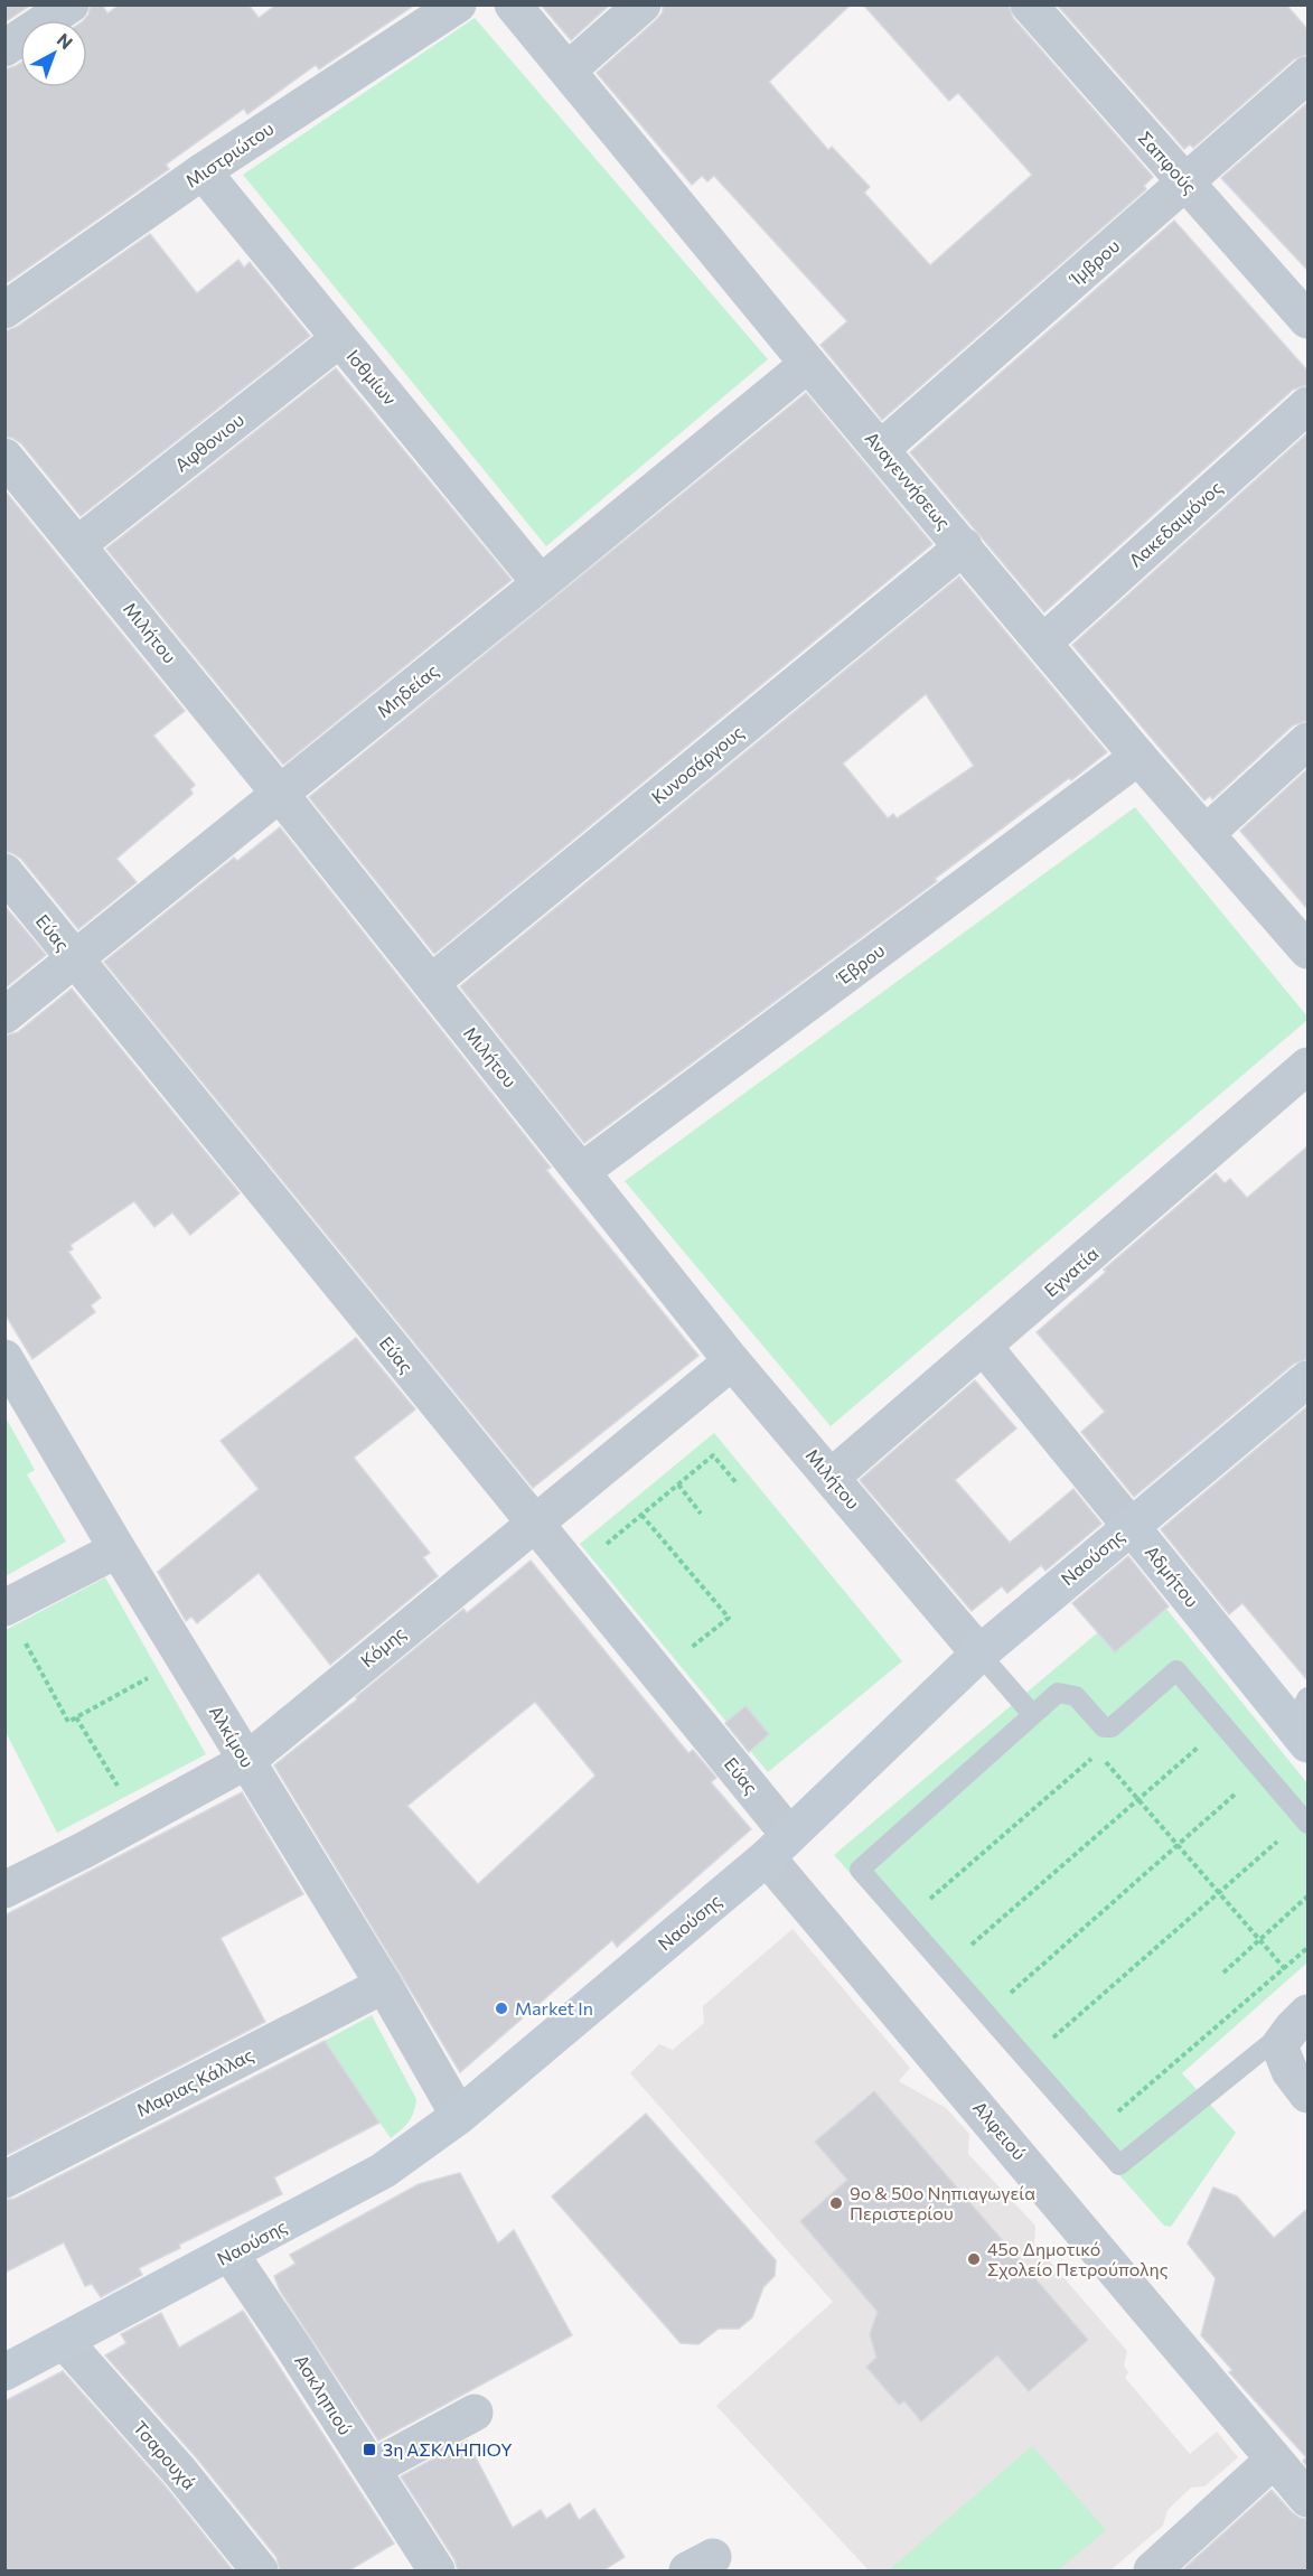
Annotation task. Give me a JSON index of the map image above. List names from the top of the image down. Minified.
{"streets":{"street":["Μιστριώτου","Σαπφούς","Ίμβρου","Ισθμίων","Αφθονιου","Αναγεννήσεως","Λακεδαιμόνος","Μιλήτου","Μηδείας","Κυνοσάργους","Εύας","Έβρου","Εγνατία","Ναούσης","Αδμήτου","Κόμης","Αλκίμου","Μαριας Κάλλας","Αλφειού","Ασκληπιού","Τσαρουχά"]},"crossings":[["Μιστριώτου","Ισθμίων"],["Σαπφούς","Ίμβρου"],["Ίμβρου","Αναγεννήσεως"],["Ισθμίων","Αφθονιου"],["Ισθμίων","Μηδείας"],["Αφθονιου","Μιλήτου"],["Αναγεννήσεως","Λακεδαιμόνος"],["Αναγεννήσεως","Μηδείας"],["Αναγεννήσεως","Κυνοσάργους"],["Αναγεννήσεως","Έβρου"],["Μιλήτου","Μηδείας"],["Μιλήτου","Κυνοσάργους"],["Μιλήτου","Έβρου"],["Μιλήτου","Εγνατία"],["Μιλήτου","Ναούσης"],["Μιλήτου","Κόμης"],["Μηδείας","Εύας"],["Εύας","Ναούσης"],["Εύας","Κόμης"],["Εύας","Αλφειού"],["Εγνατία","Αδμήτου"],["Ναούσης","Αδμήτου"],["Ναούσης","Αλκίμου"],["Ναούσης","Αλφειού"],["Ναούσης","Ασκληπιού"],["Ναούσης","Τσαρουχά"],["Κόμης","Αλκίμου"],["Αλκίμου","Μαριας Κάλλας"]],"places":{"other":["Market In","9ο & 50ο Νηπιαγωγεία Περιστερίου","45ο Δημοτικό Σχολείο Πετρούπολης"],"transit":["3η ΑΣΚΛΗΠΙΟΥ"]},"north":"top right"}
